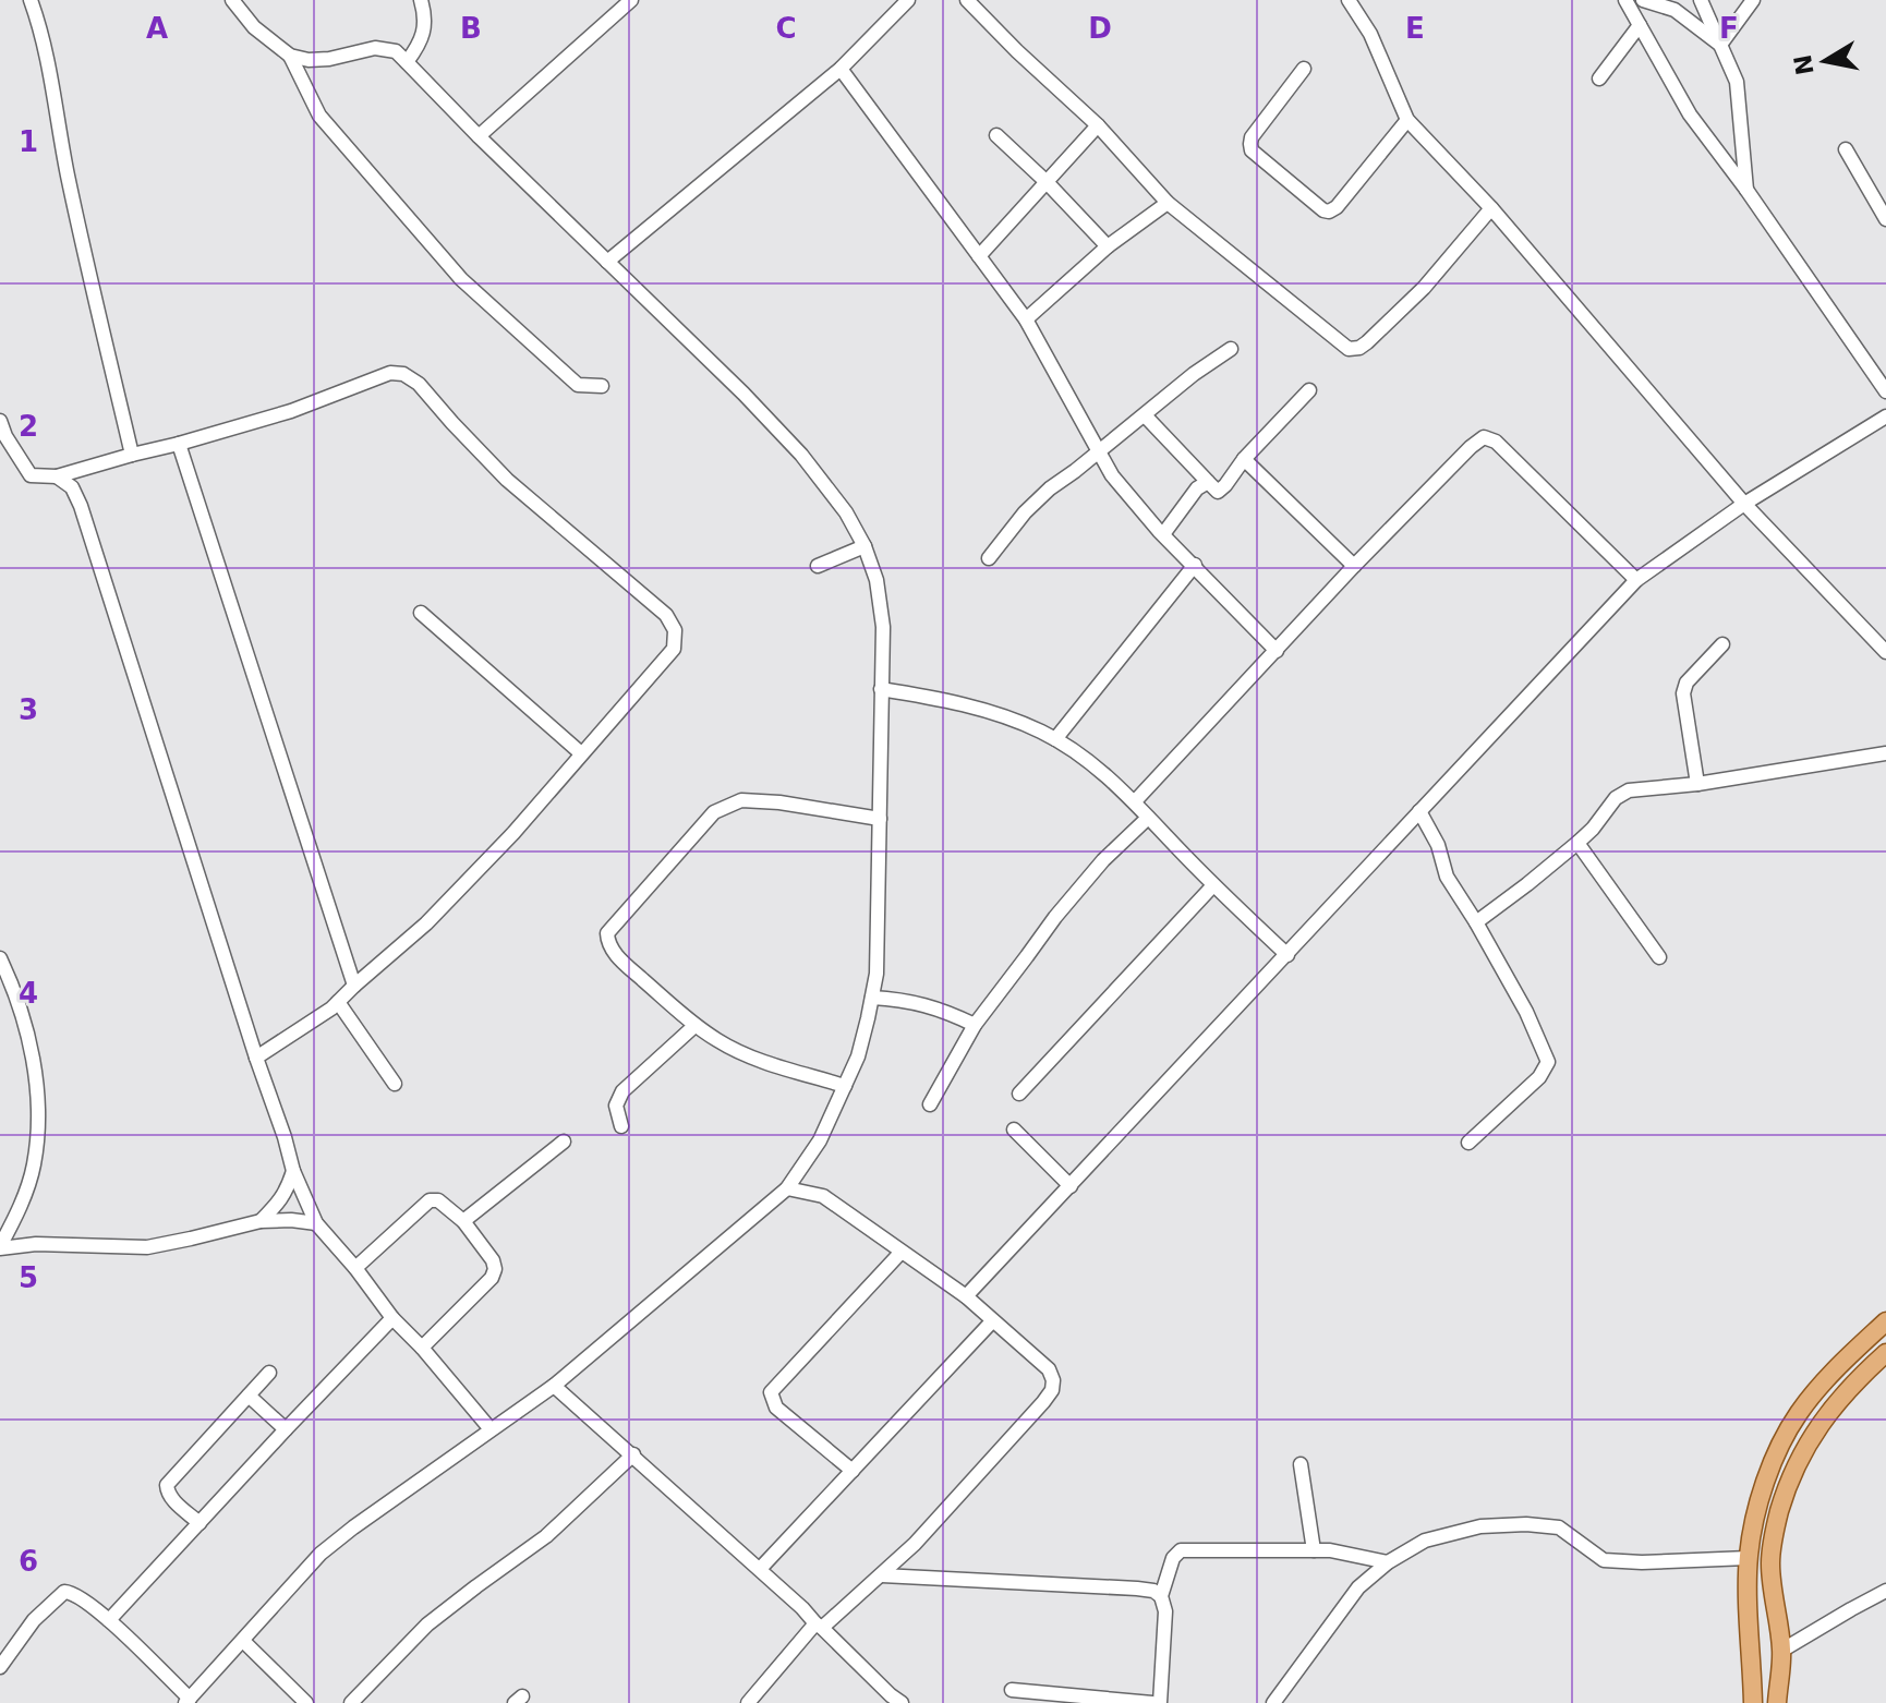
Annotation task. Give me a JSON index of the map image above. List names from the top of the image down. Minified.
{"north":"left","grid":{"columns":["A","B","C","D","E","F"],"rows":["1","2","3","4","5","6"]}}
